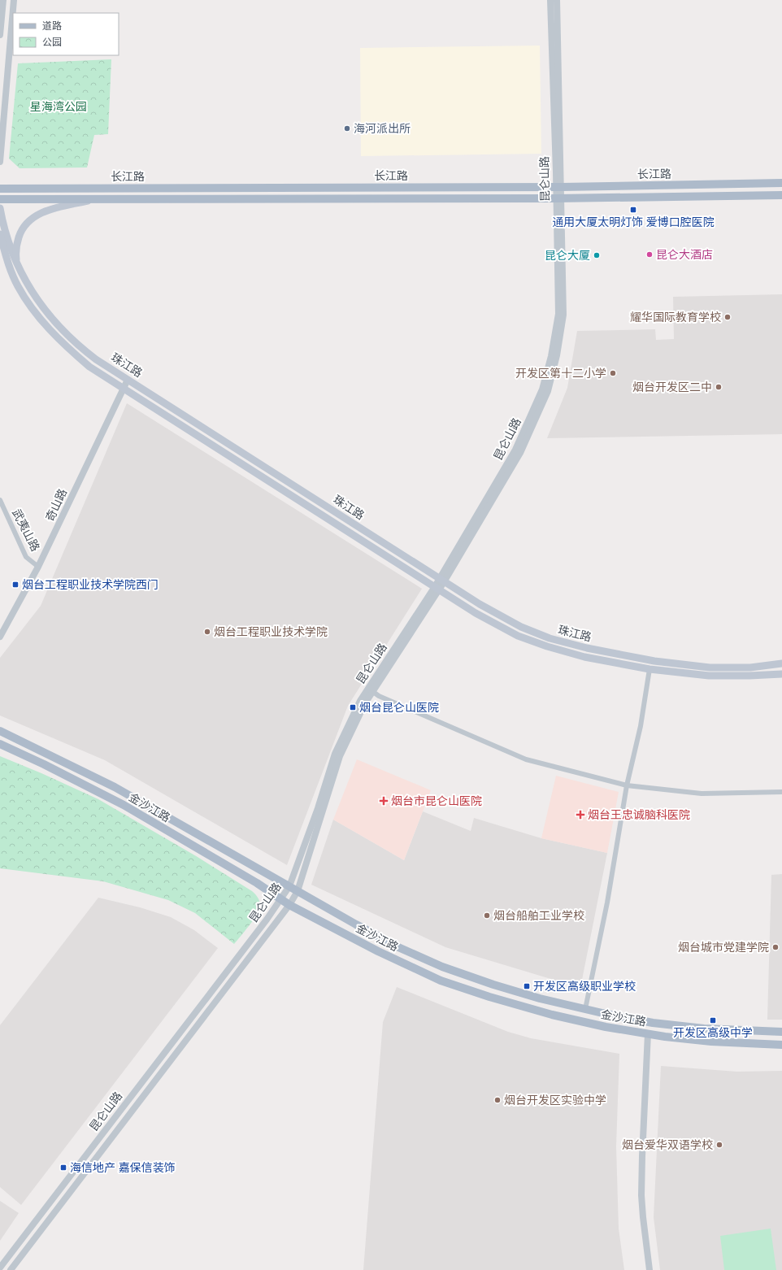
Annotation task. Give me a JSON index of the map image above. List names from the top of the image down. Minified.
{"streets":{"main road":["长江路","珠江路","金沙江路"],"street":["昆仑山路","奇山路","武夷山路"]},"crossings":[["长江路","昆仑山路"],["昆仑山路","珠江路"],["昆仑山路","金沙江路"],["珠江路","奇山路"],["奇山路","武夷山路"]],"parks":["星海湾公园"],"places":{"other":["海河派出所","昆仑大酒店","昆仑大厦","耀华国际教育学校","开发区第十二小学","烟台开发区二中","烟台工程职业技术学院","烟台船舶工业学校","烟台城市党建学院","烟台开发区实验中学","烟台爱华双语学校"],"transit":["通用大厦太明灯饰 爱博口腔医院","烟台工程职业技术学院西门","烟台昆仑山医院","开发区高级职业学校","开发区高级中学","海信地产 嘉保信装饰"],"health":["烟台市昆仑山医院","烟台王忠诚脑科医院"]},"legend":["道路","公园"]}
